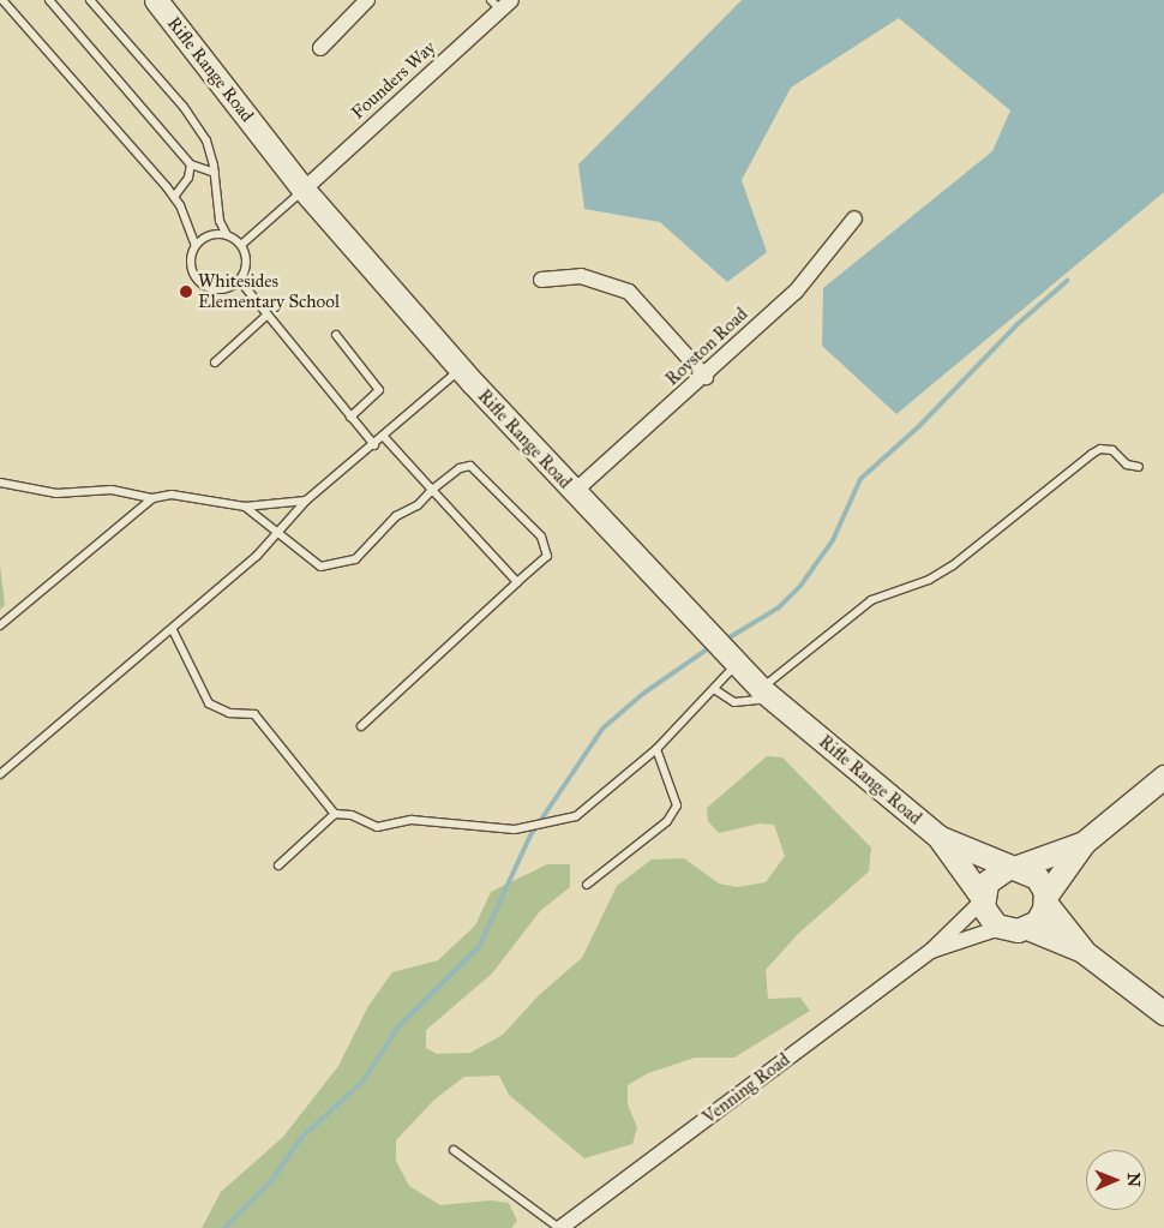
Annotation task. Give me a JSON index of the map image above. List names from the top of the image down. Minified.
{"streets":{"main road":["Rifle Range Road"],"street":["Founders Way","Royston Road","Venning Road"]},"crossings":[["Rifle Range Road","Founders Way"],["Rifle Range Road","Royston Road"],["Rifle Range Road","Venning Road"]],"places":["Whitesides Elementary School"],"north":"right"}
